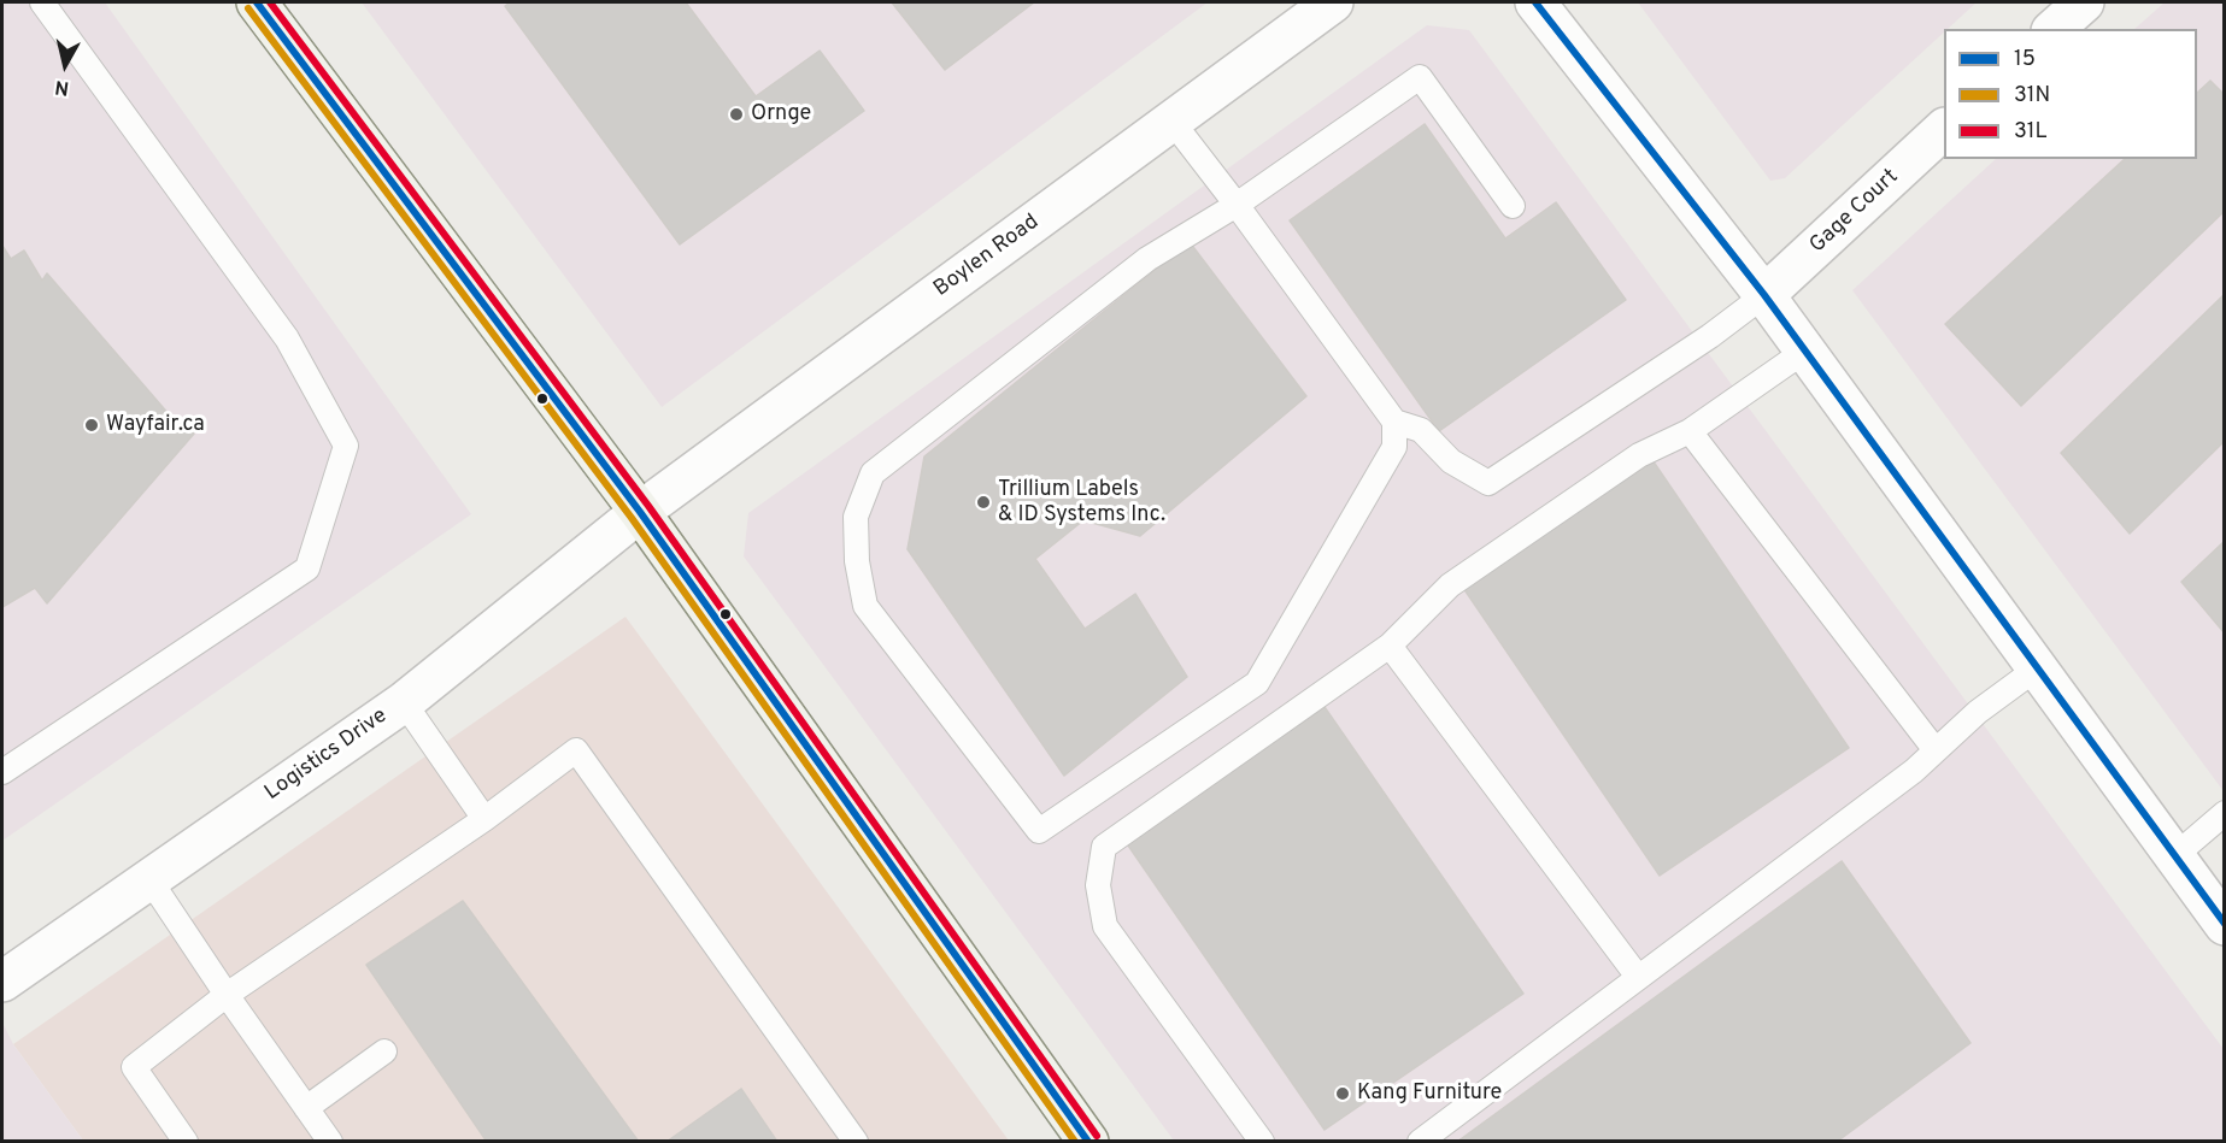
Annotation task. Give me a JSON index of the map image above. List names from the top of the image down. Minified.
{"streets":{"street":["Gage Court","Boylen Road","Logistics Drive"]},"crossings":[["Boylen Road","Logistics Drive"]],"places":["Ornge","Wayfair.ca","Trillium Labels & ID Systems Inc.","Kang Furniture"],"lines":["transit line 15","transit line 31L","transit line 31N"],"legend":["15","31N","31L"],"north":"bottom"}
